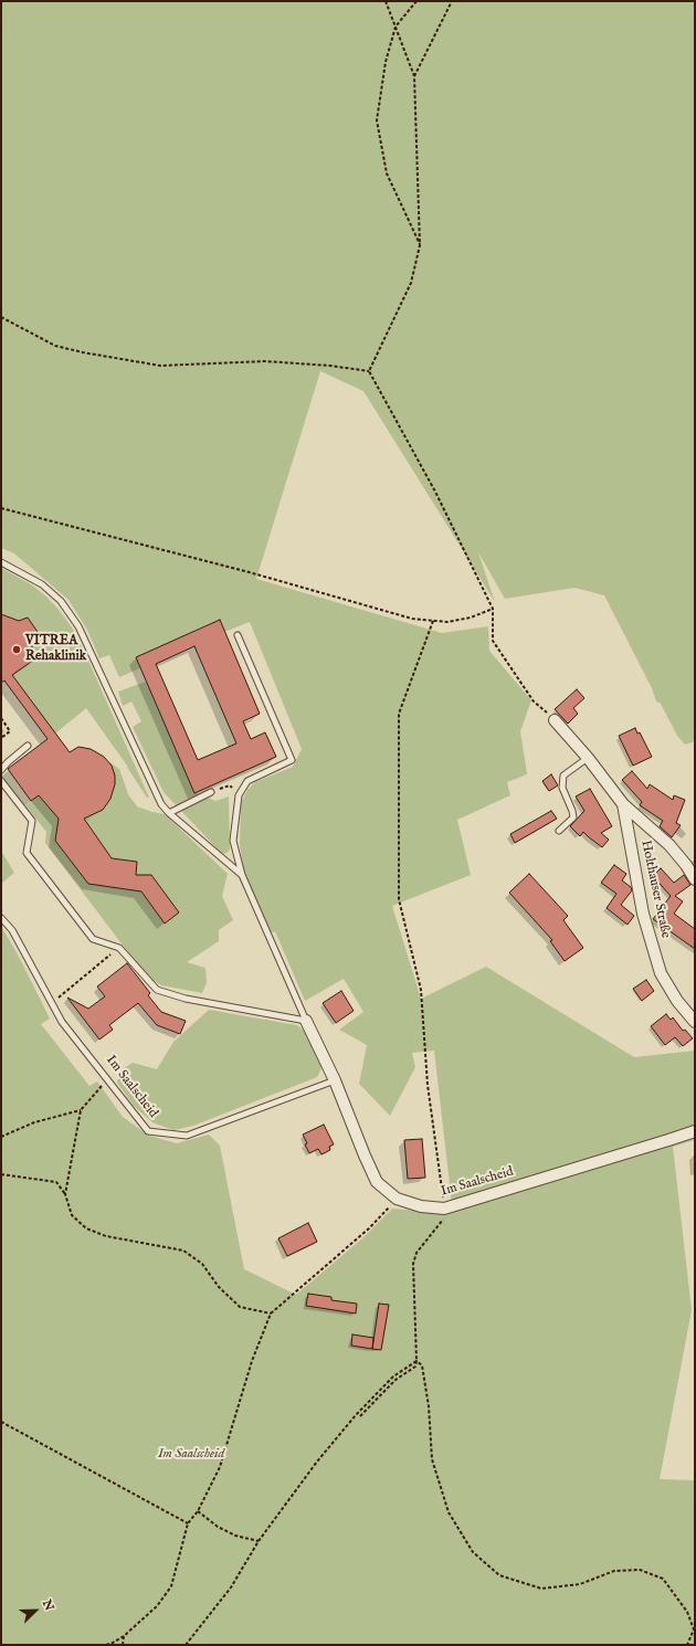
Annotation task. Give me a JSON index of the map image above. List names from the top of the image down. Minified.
{"streets":{"street":["Holthauser Straße","Im Saalscheid"]},"parks":["Im Saalscheid"],"places":["VITREA Rehaklinik"],"north":"top right"}
